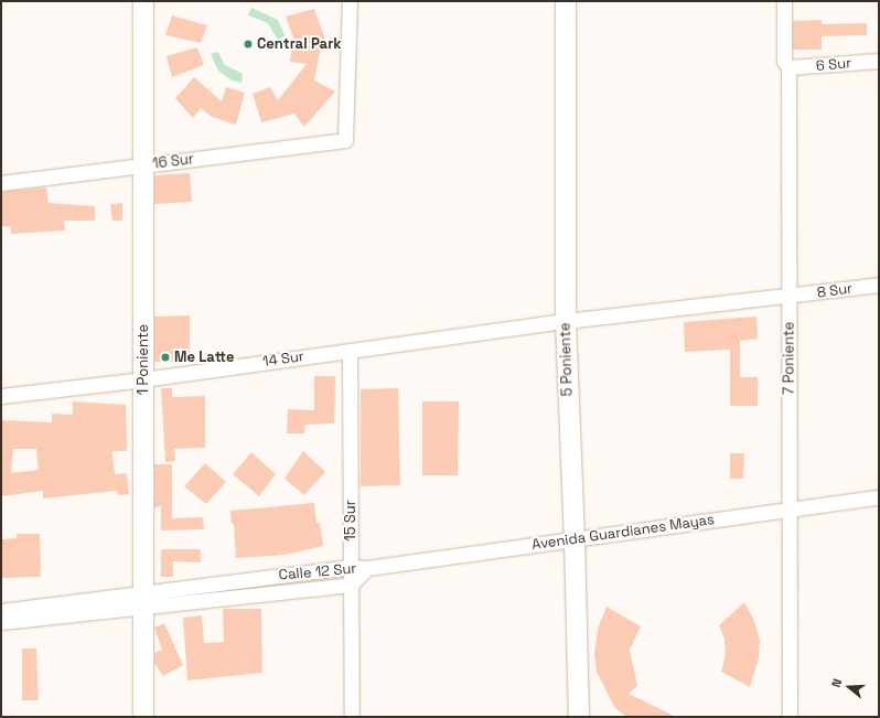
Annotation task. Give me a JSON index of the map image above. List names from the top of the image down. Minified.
{"streets":{"street":["6 Sur","16 Sur","8 Sur","7 Poniente","1 Poniente","14 Sur","5 Poniente","15 Sur","Avenida Guardianes Mayas","Calle 12 Sur"]},"crossings":[["6 Sur","7 Poniente"],["16 Sur","1 Poniente"],["8 Sur","7 Poniente"],["8 Sur","14 Sur"],["8 Sur","5 Poniente"],["7 Poniente","Avenida Guardianes Mayas"],["1 Poniente","14 Sur"],["1 Poniente","Calle 12 Sur"],["14 Sur","5 Poniente"],["14 Sur","15 Sur"],["5 Poniente","Avenida Guardianes Mayas"],["15 Sur","Calle 12 Sur"],["Avenida Guardianes Mayas","Calle 12 Sur"]],"places":["Central Park","Me Latte"],"north":"left"}
